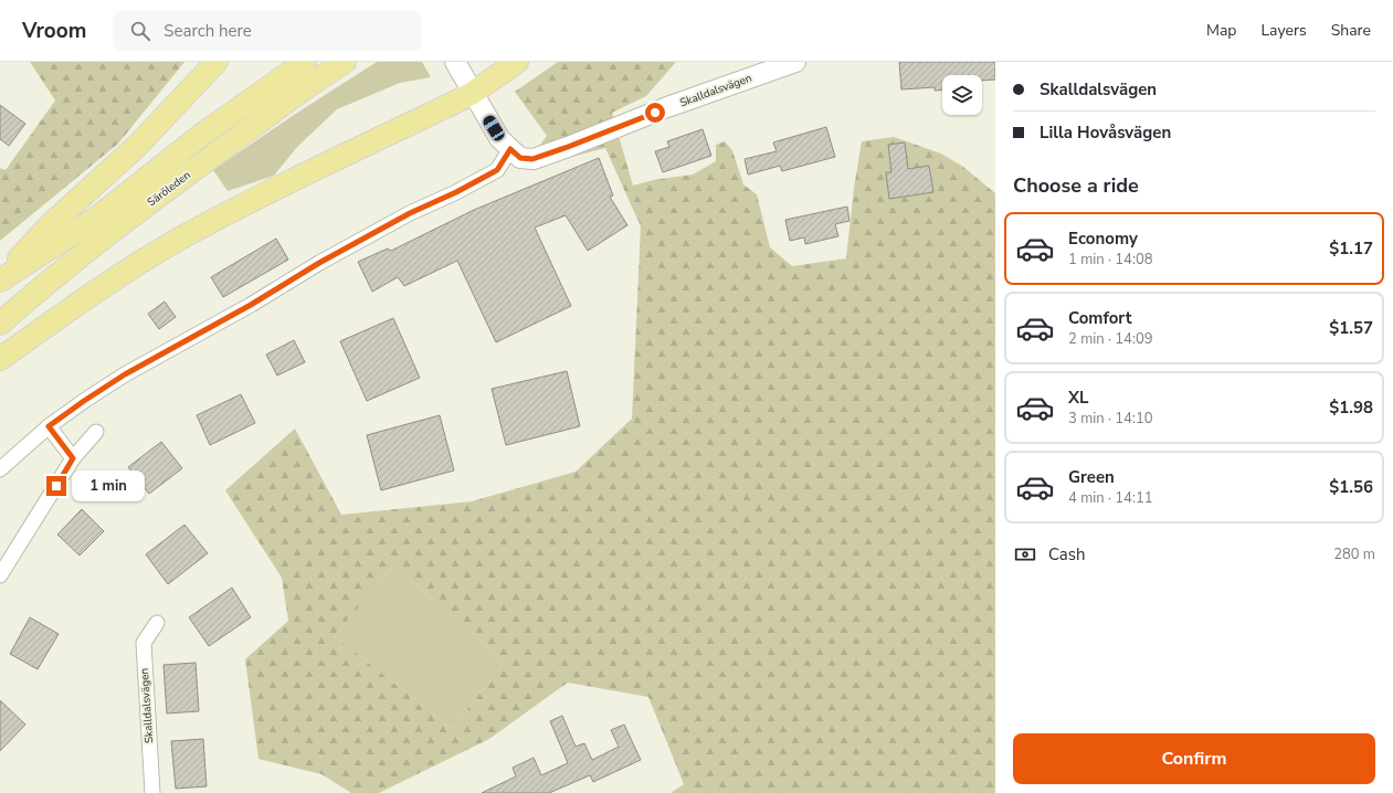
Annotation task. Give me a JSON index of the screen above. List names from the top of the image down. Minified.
{"streets":{"main road":["Säröleden"],"street":["Skalldalsvägen"]},"page":{"header":"Vroom","search":"Search here","nav":["Map","Layers","Share"],"banner":["Skalldalsvägen","Lilla Hovåsvägen"],"heading":"Choose a ride","list":[{"name":"Economy","note":"1 min · 14:08","value":"$1.17"},{"name":"Comfort","note":"2 min · 14:09","value":"$1.57"},{"name":"XL","note":"3 min · 14:10","value":"$1.98"},{"name":"Green","note":"4 min · 14:11","value":"$1.56"}],"bubble":"1 min","pay":["Cash","280 m"],"buttons":"Confirm"}}
